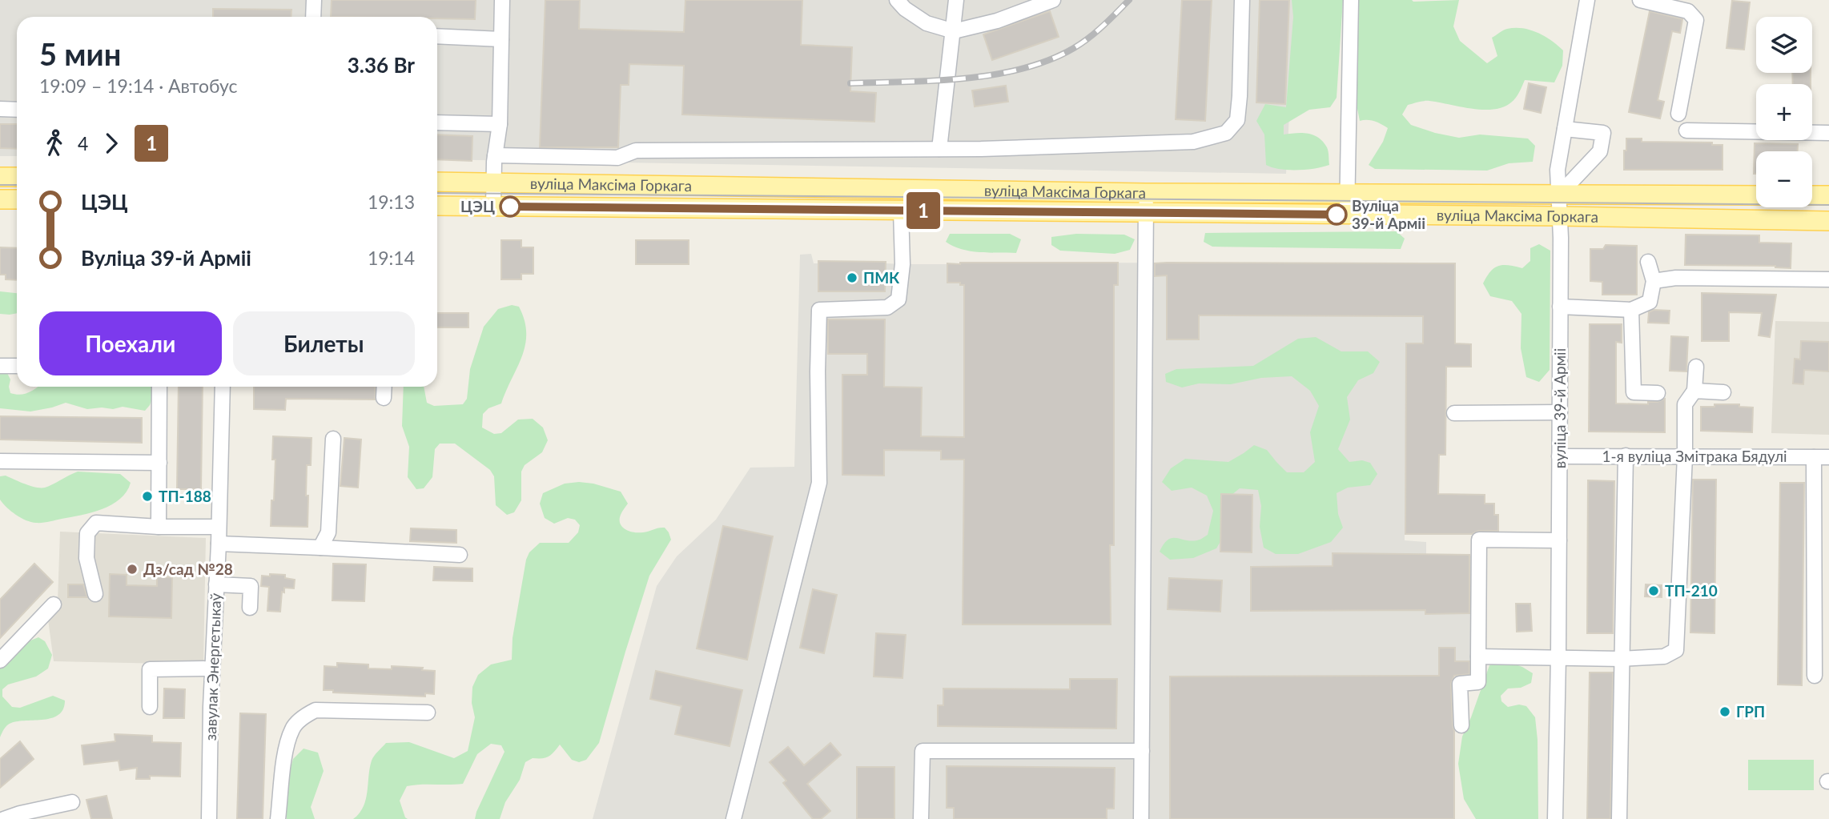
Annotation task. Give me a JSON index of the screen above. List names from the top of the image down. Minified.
{"streets":{"main road":["вуліца Максіма Горкага"],"street":["вуліца 39-й Арміі","1-я вуліца Змітрака Бядулі","завулак Энергетыкаў"]},"crossings":[["вуліца Максіма Горкага","вуліца 39-й Арміі"],["вуліца 39-й Арміі","1-я вуліца Змітрака Бядулі"]],"places":["ЦЭЦ","Вуліца 39-й Арміі","ПМК","ТП-188","Дз/сад №28","ТП-210","ГРП"],"lines":["bus line 1"],"page":{"on_map":"1","map_buttons":["+","−"],"heading":["5 мин","19:09 – 19:14 · Автобус","3.36 Br"],"legs":["4","1"],"list":[{"name":"ЦЭЦ","value":"19:13"},{"name":"Вуліца 39-й Арміі","value":"19:14"}],"buttons":["Поехали","Билеты"]}}
